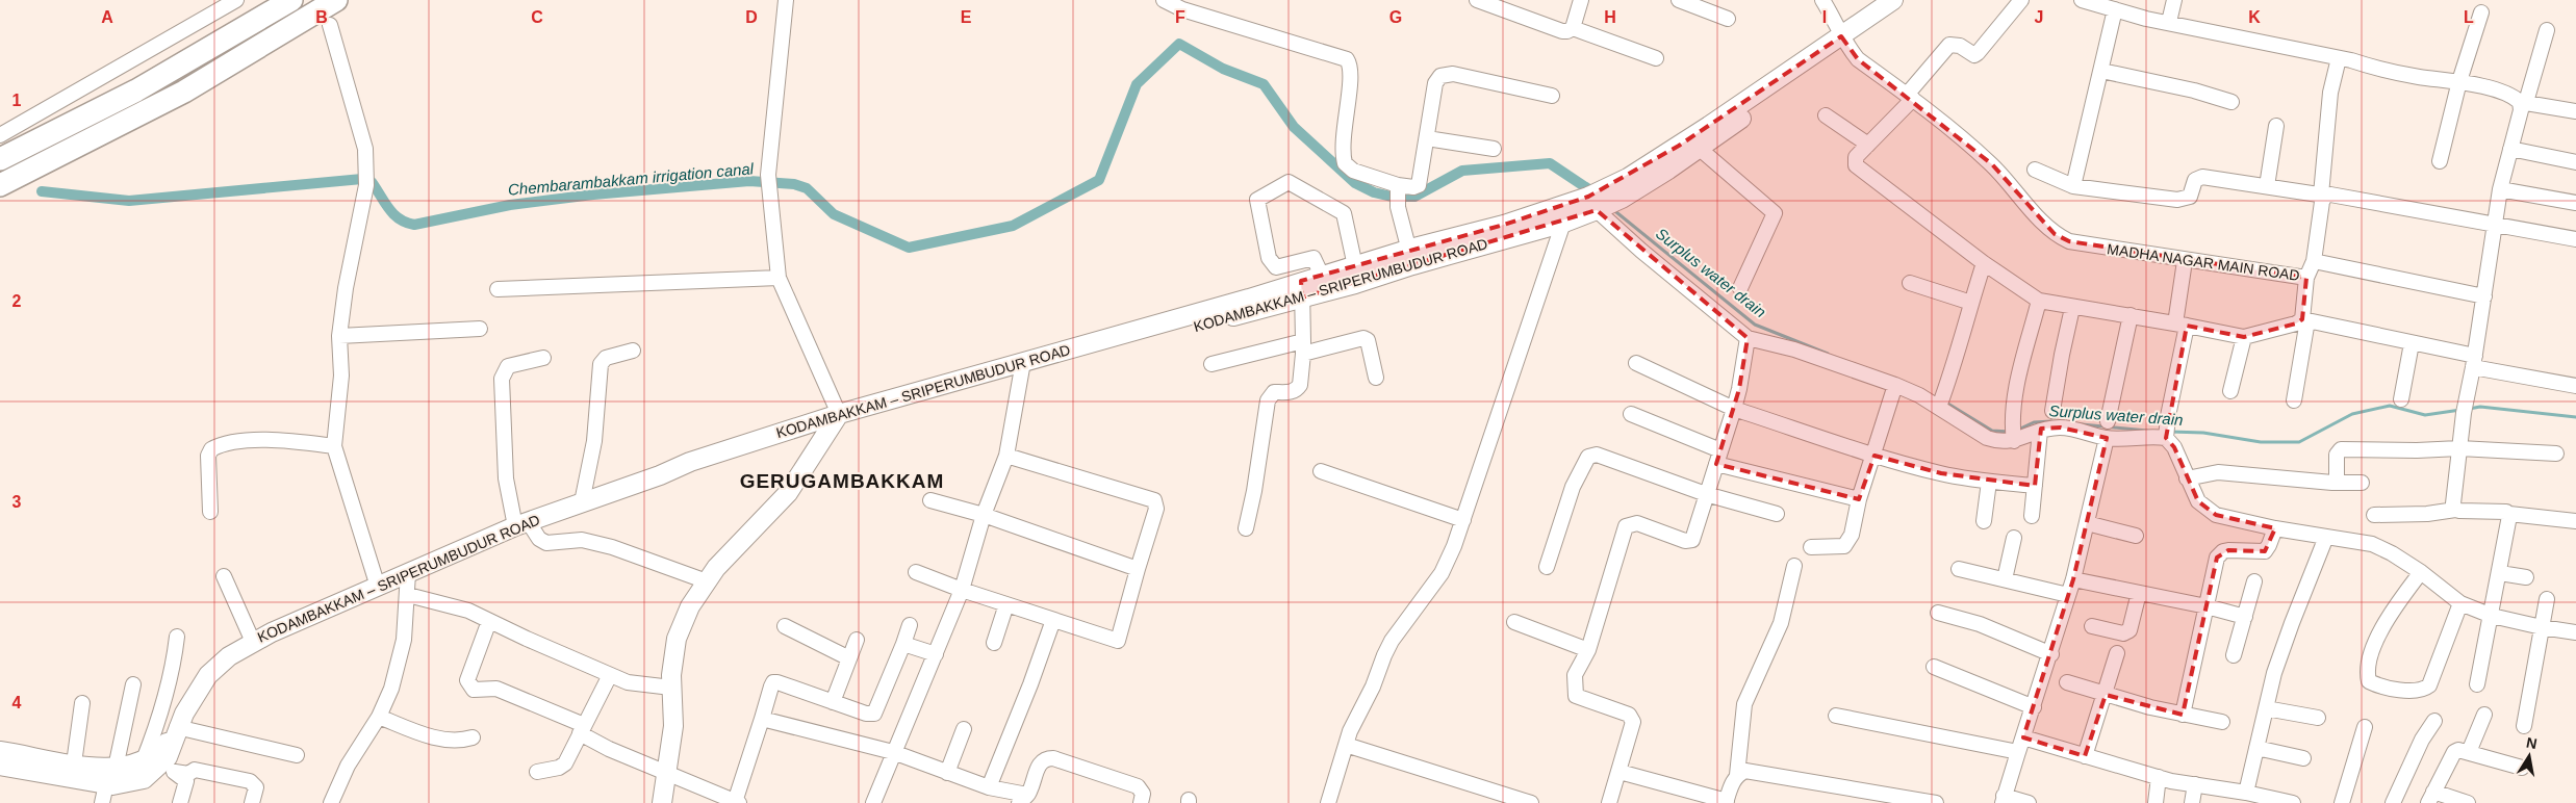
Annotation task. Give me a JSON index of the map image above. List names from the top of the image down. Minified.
{"streets":{"main road":["KODAMBAKKAM – SRIPERUMBUDUR ROAD"],"street":["MADHA NAGAR MAIN ROAD"]},"crossings":[["MADHA NAGAR MAIN ROAD","KODAMBAKKAM – SRIPERUMBUDUR ROAD"]],"districts":["GERUGAMBAKKAM"],"water":["Chembarambakkam irrigation canal","Surplus water drain"],"north":"top","grid":{"columns":["A","B","C","D","E","F","G","H","I","J","K","L"],"rows":["1","2","3","4"]}}
